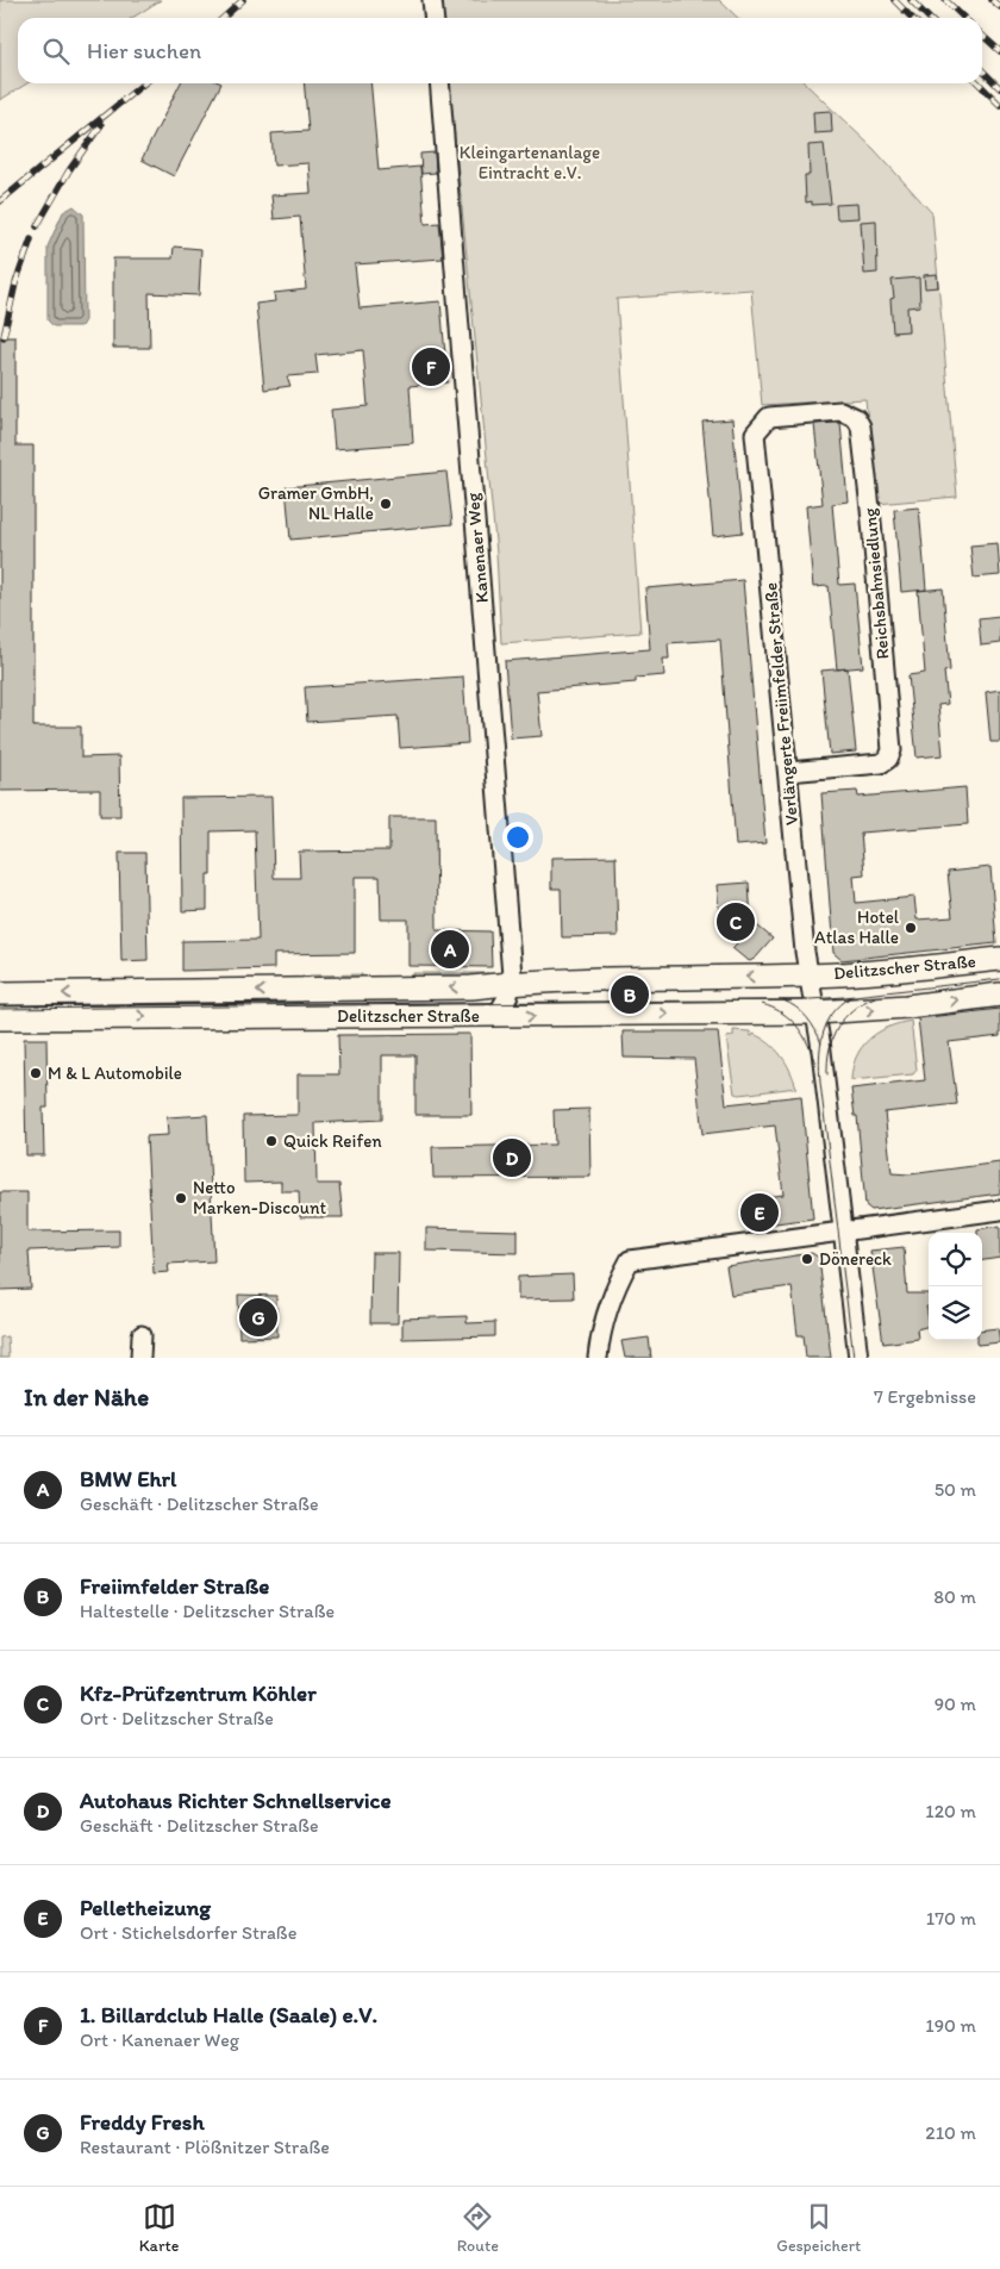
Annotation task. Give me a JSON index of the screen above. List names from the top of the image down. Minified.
{"streets":{"main road":["Delitzscher Straße"],"street":["Kanenaer Weg","Reichsbahnsiedlung","Verlängerte Freiimfelder Straße"]},"crossings":[["Kanenaer Weg","Delitzscher Straße"],["Reichsbahnsiedlung","Verlängerte Freiimfelder Straße"],["Verlängerte Freiimfelder Straße","Delitzscher Straße"]],"parks":["Kleingartenanlage Eintracht e.V."],"places":["Gramer GmbH, NL Halle","Hotel Atlas Halle","M & L Automobile","Quick Reifen","Netto Marken-Discount","Dönereck"],"page":{"search":"Hier suchen","pins":["F","C","A","B","D","E","G"],"heading":["In der Nähe","7 Ergebnisse"],"list":[{"mark":"A","name":"BMW Ehrl","note":"Geschäft · Delitzscher Straße","value":"50 m"},{"mark":"B","name":"Freiimfelder Straße","note":"Haltestelle · Delitzscher Straße","value":"80 m"},{"mark":"C","name":"Kfz-Prüfzentrum Köhler","note":"Ort · Delitzscher Straße","value":"90 m"},{"mark":"D","name":"Autohaus Richter Schnellservice","note":"Geschäft · Delitzscher Straße","value":"120 m"},{"mark":"E","name":"Pelletheizung","note":"Ort · Stichelsdorfer Straße","value":"170 m"},{"mark":"F","name":"1. Billardclub Halle (Saale) e.V.","note":"Ort · Kanenaer Weg","value":"190 m"},{"mark":"G","name":"Freddy Fresh","note":"Restaurant · Plößnitzer Straße","value":"210 m"}],"nav":["Karte","Route","Gespeichert"]}}
